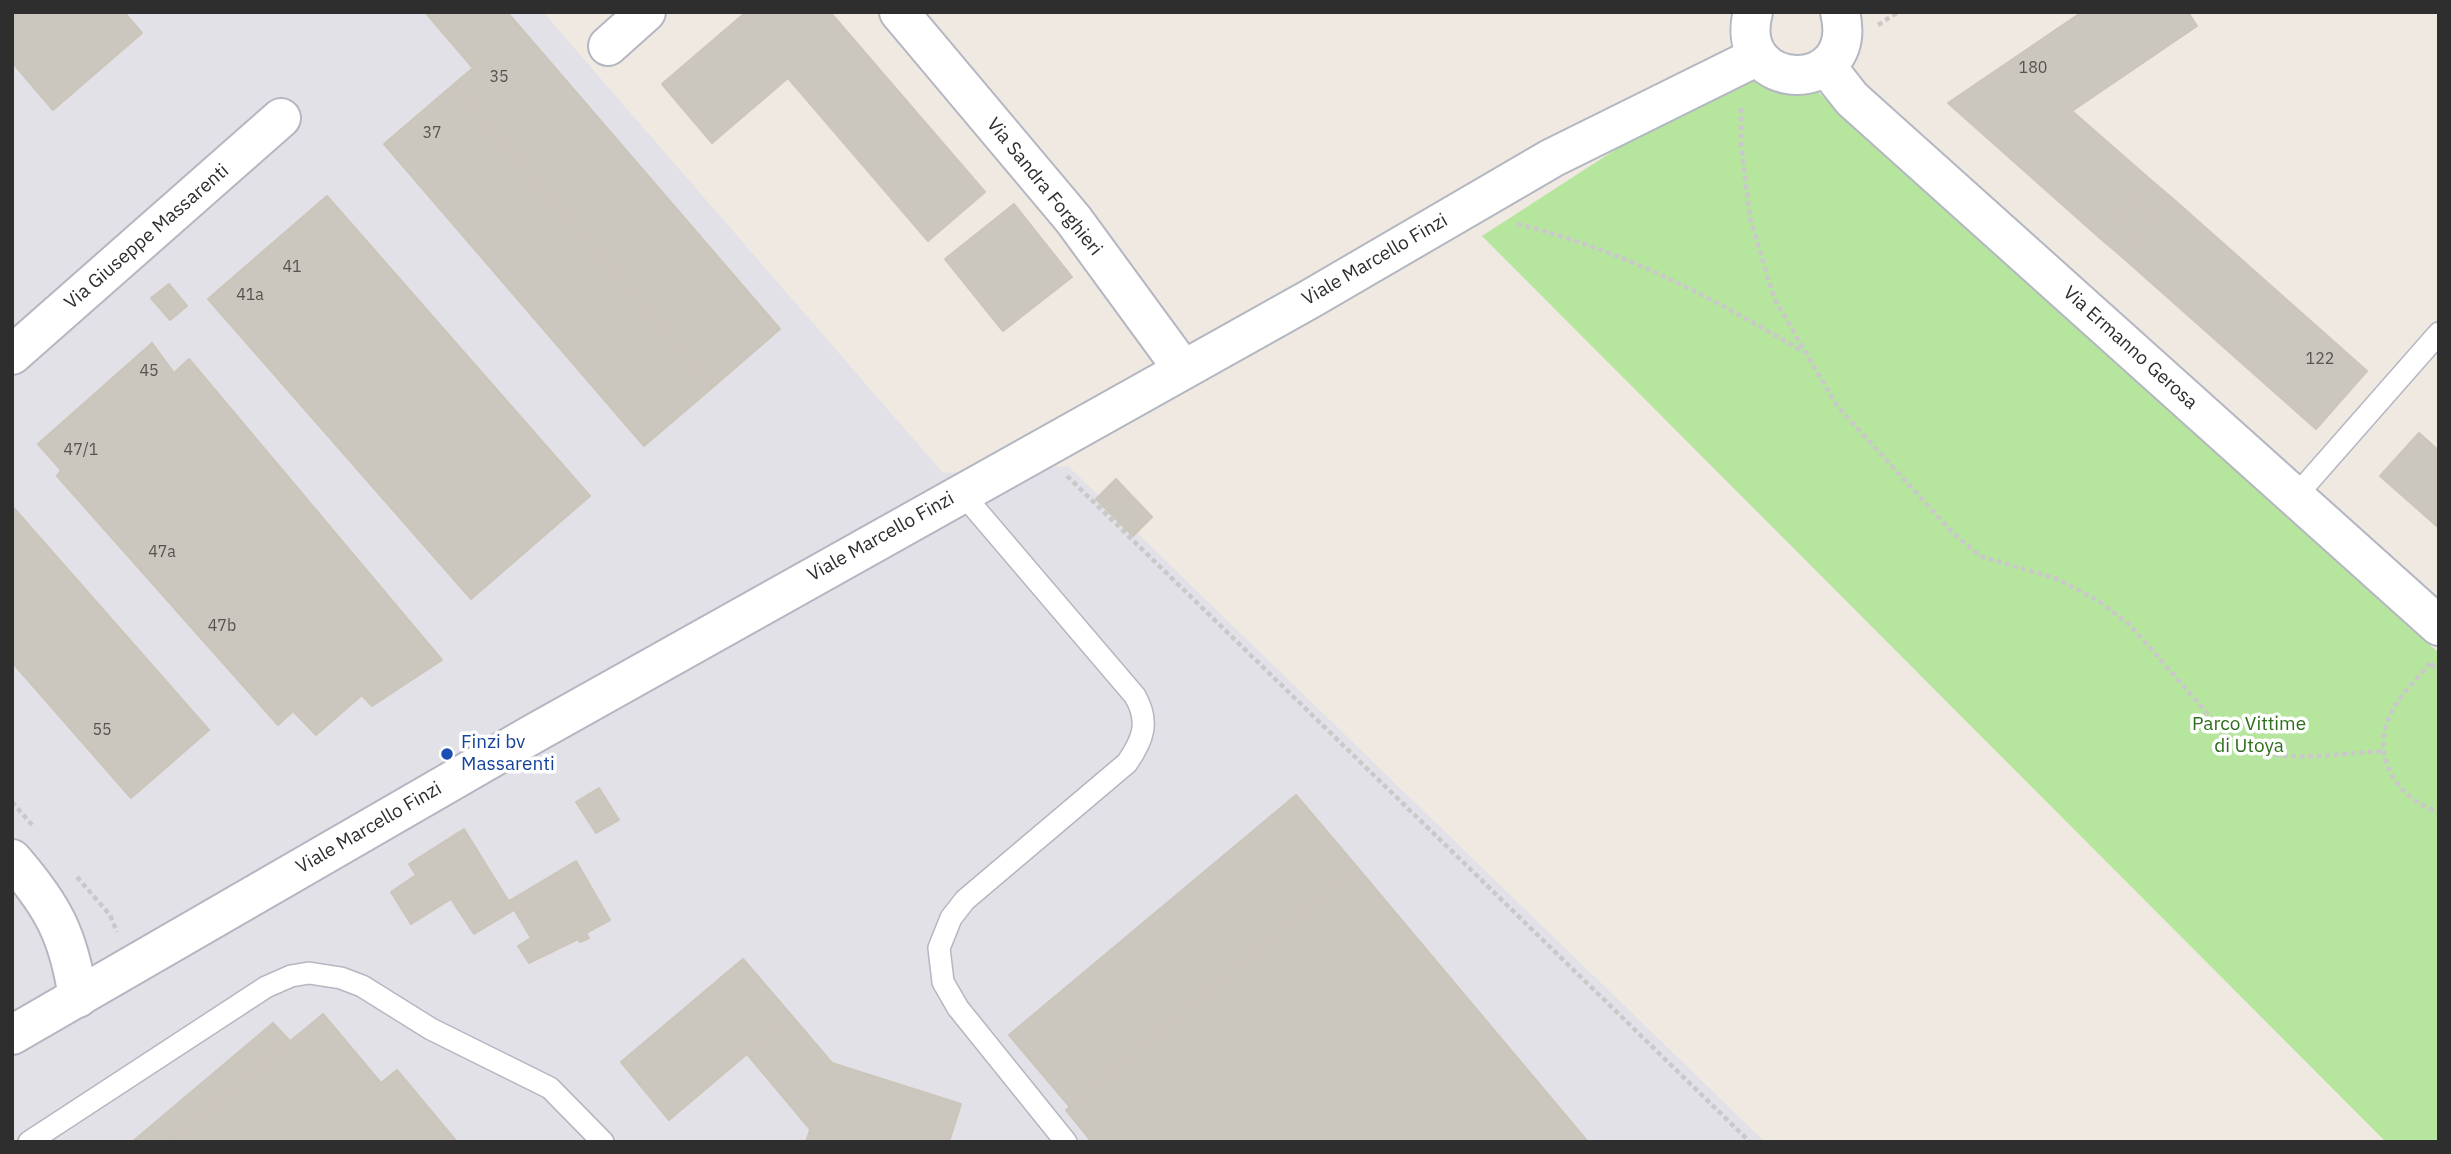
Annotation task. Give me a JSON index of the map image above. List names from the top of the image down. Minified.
{"streets":{"street":["Via Sandra Forghieri","Via Giuseppe Massarenti","Viale Marcello Finzi","Via Ermanno Gerosa"]},"crossings":[["Via Sandra Forghieri","Viale Marcello Finzi"]],"parks":["Parco Vittime di Utoya"],"places":["Finzi bv Massarenti"],"house_numbers":["180","35","37","41","41a","122","45","47/1","47a","47b","55"]}
